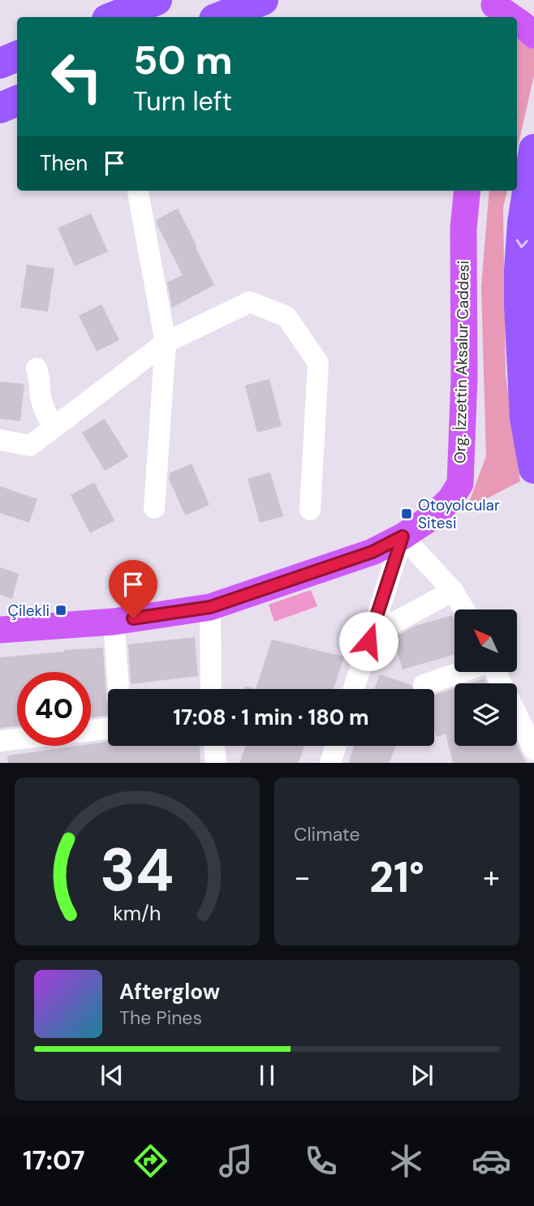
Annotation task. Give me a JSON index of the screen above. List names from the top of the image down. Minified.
{"streets":{"main road":["Org. İzzettin Aksalur Caddesi"]},"places":{"transit":["Otoyolcular Sitesi","Çilekli"]},"north":"top left","page":{"turn":["50 m","Turn left"],"then":"Then","limit":"40","trip":"17:08 · 1 min · 180 m","tile":"Climate","heat":["−","21°","+"],"song":["Afterglow","The Pines"],"tabs":"17:07","gauge":["34","km/h"]}}
